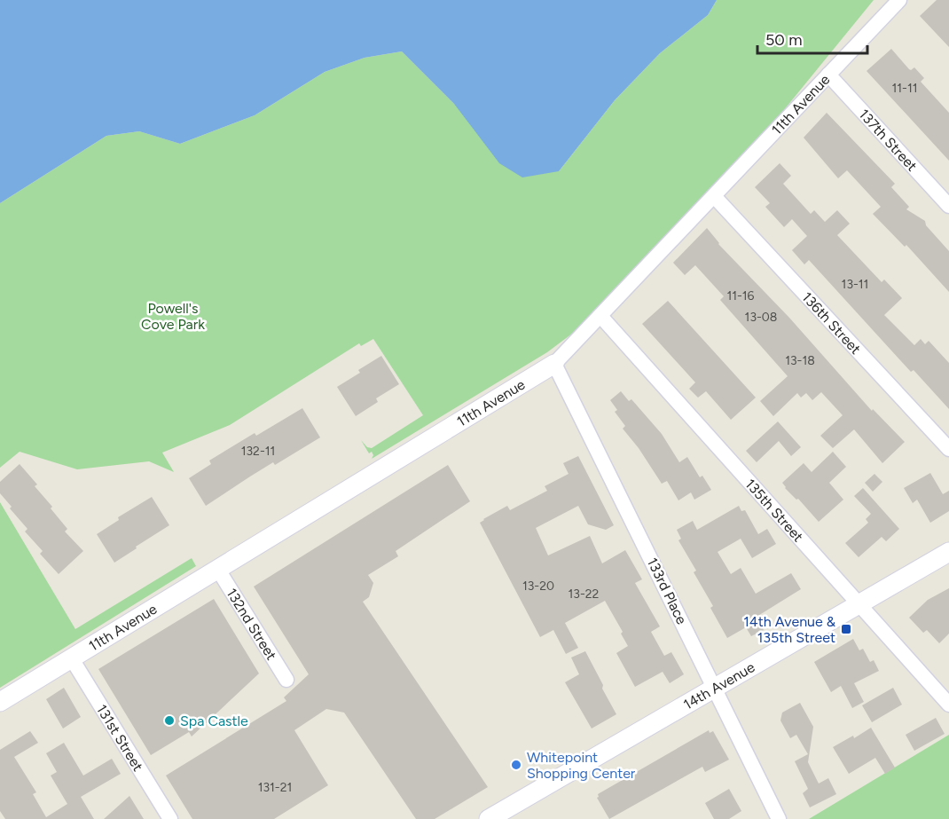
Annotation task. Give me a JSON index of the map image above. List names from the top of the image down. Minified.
{"streets":{"street":["11th Avenue","137th Street","136th Street","135th Street","133rd Place","132nd Street","14th Avenue","131st Street"]},"crossings":[["11th Avenue","137th Street"],["11th Avenue","136th Street"],["11th Avenue","135th Street"],["11th Avenue","133rd Place"],["11th Avenue","132nd Street"],["11th Avenue","131st Street"],["135th Street","14th Avenue"],["133rd Place","14th Avenue"]],"parks":["Powell's Cove Park"],"places":{"transit":["14th Avenue & 135th Street"],"other":["Spa Castle","Whitepoint Shopping Center"]},"house_numbers":["11-11","13-11","11-16","13-08","13-18","132-11","13-20","13-22","131-21"],"scale_bar":"50 m"}
